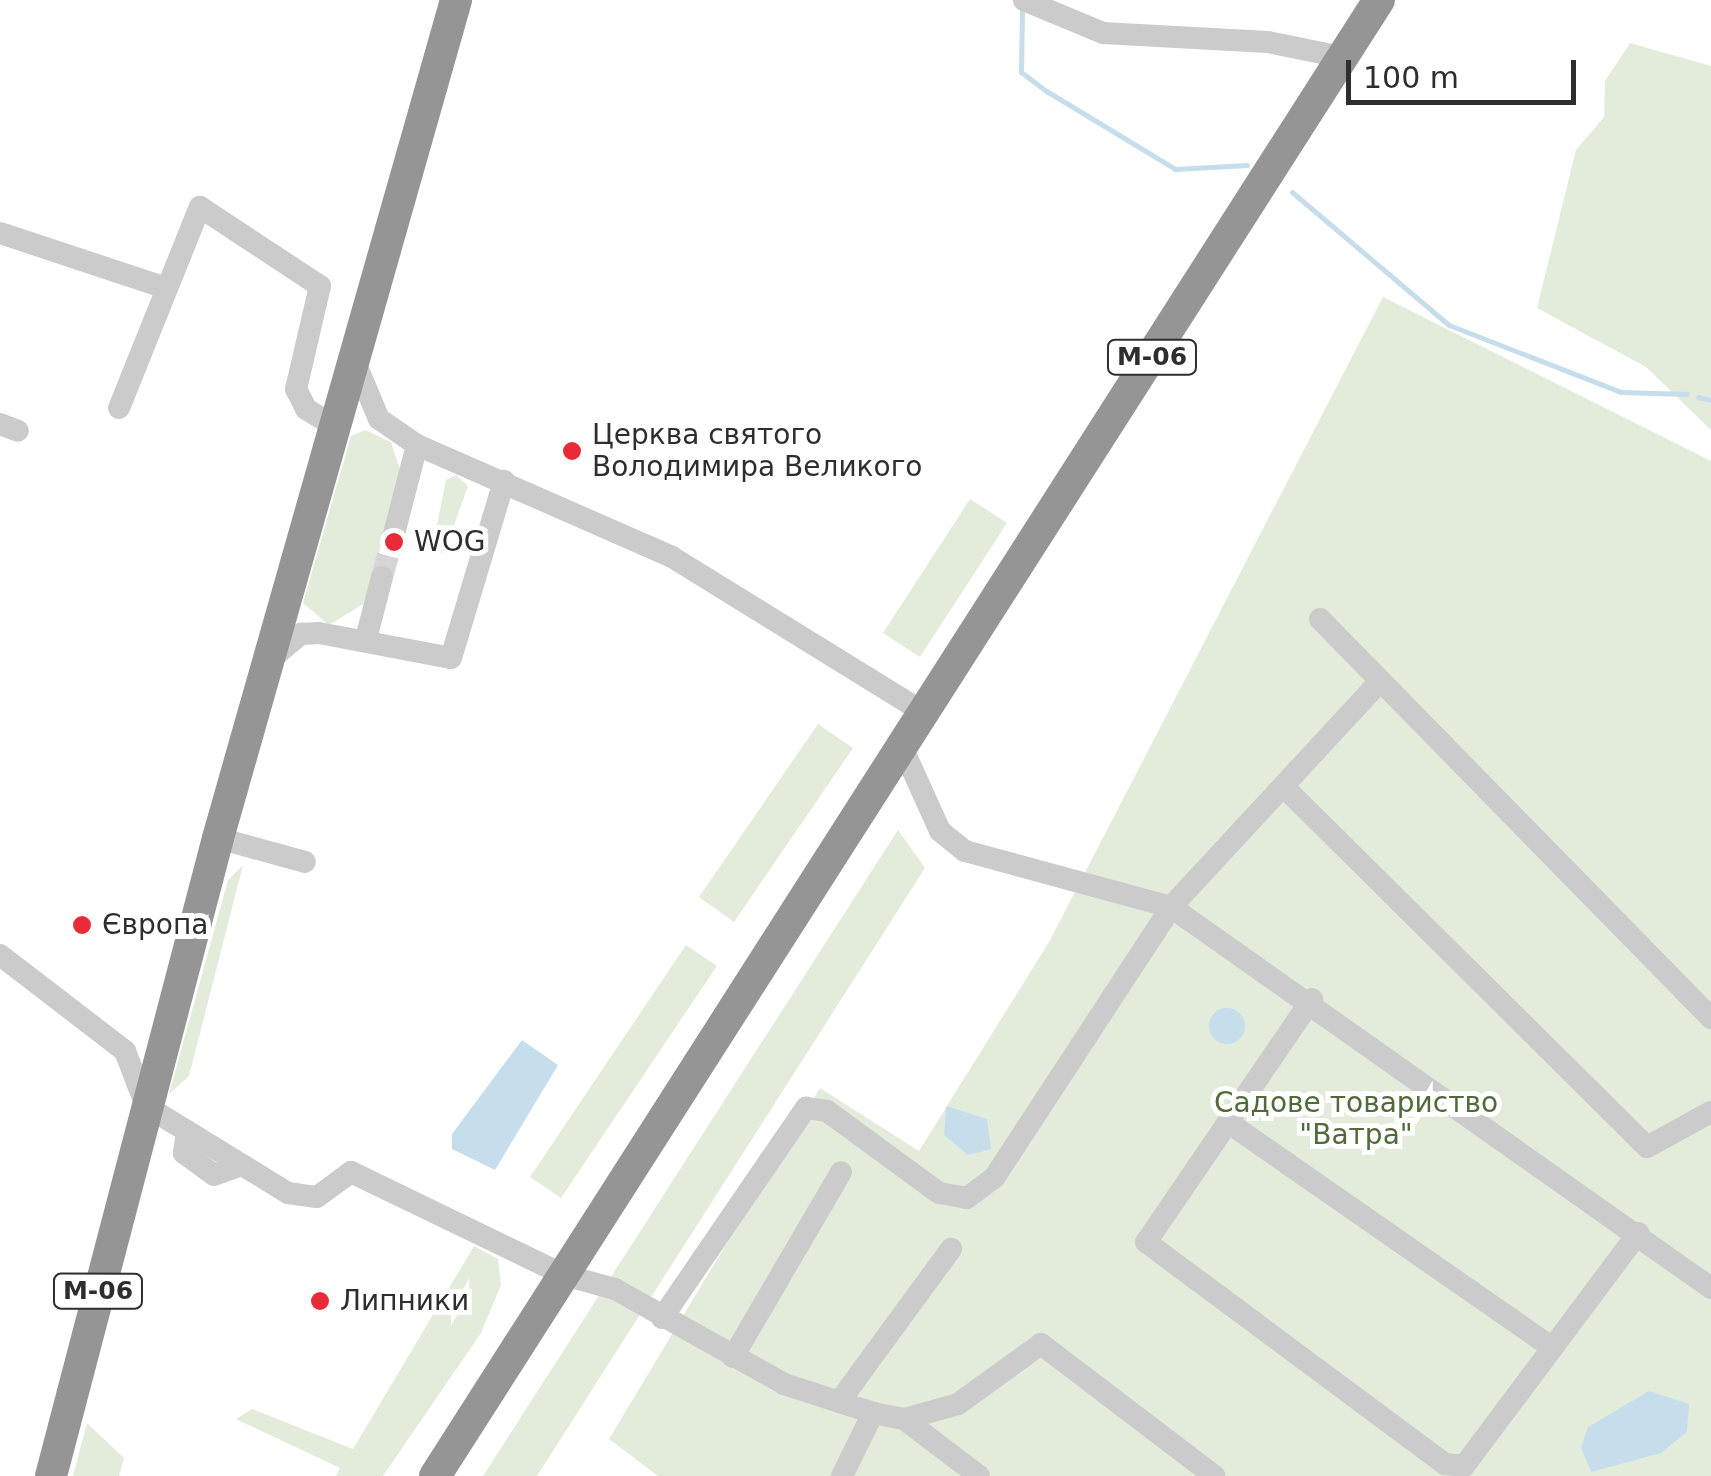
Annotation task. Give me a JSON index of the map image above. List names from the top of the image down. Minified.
{"streets":{"highway":["М-06"]},"parks":["Садове товариство \"Ватра\""],"places":["Церква святого Володимира Великого","WOG","Європа","Липники"],"scale_bar":"100 m"}
